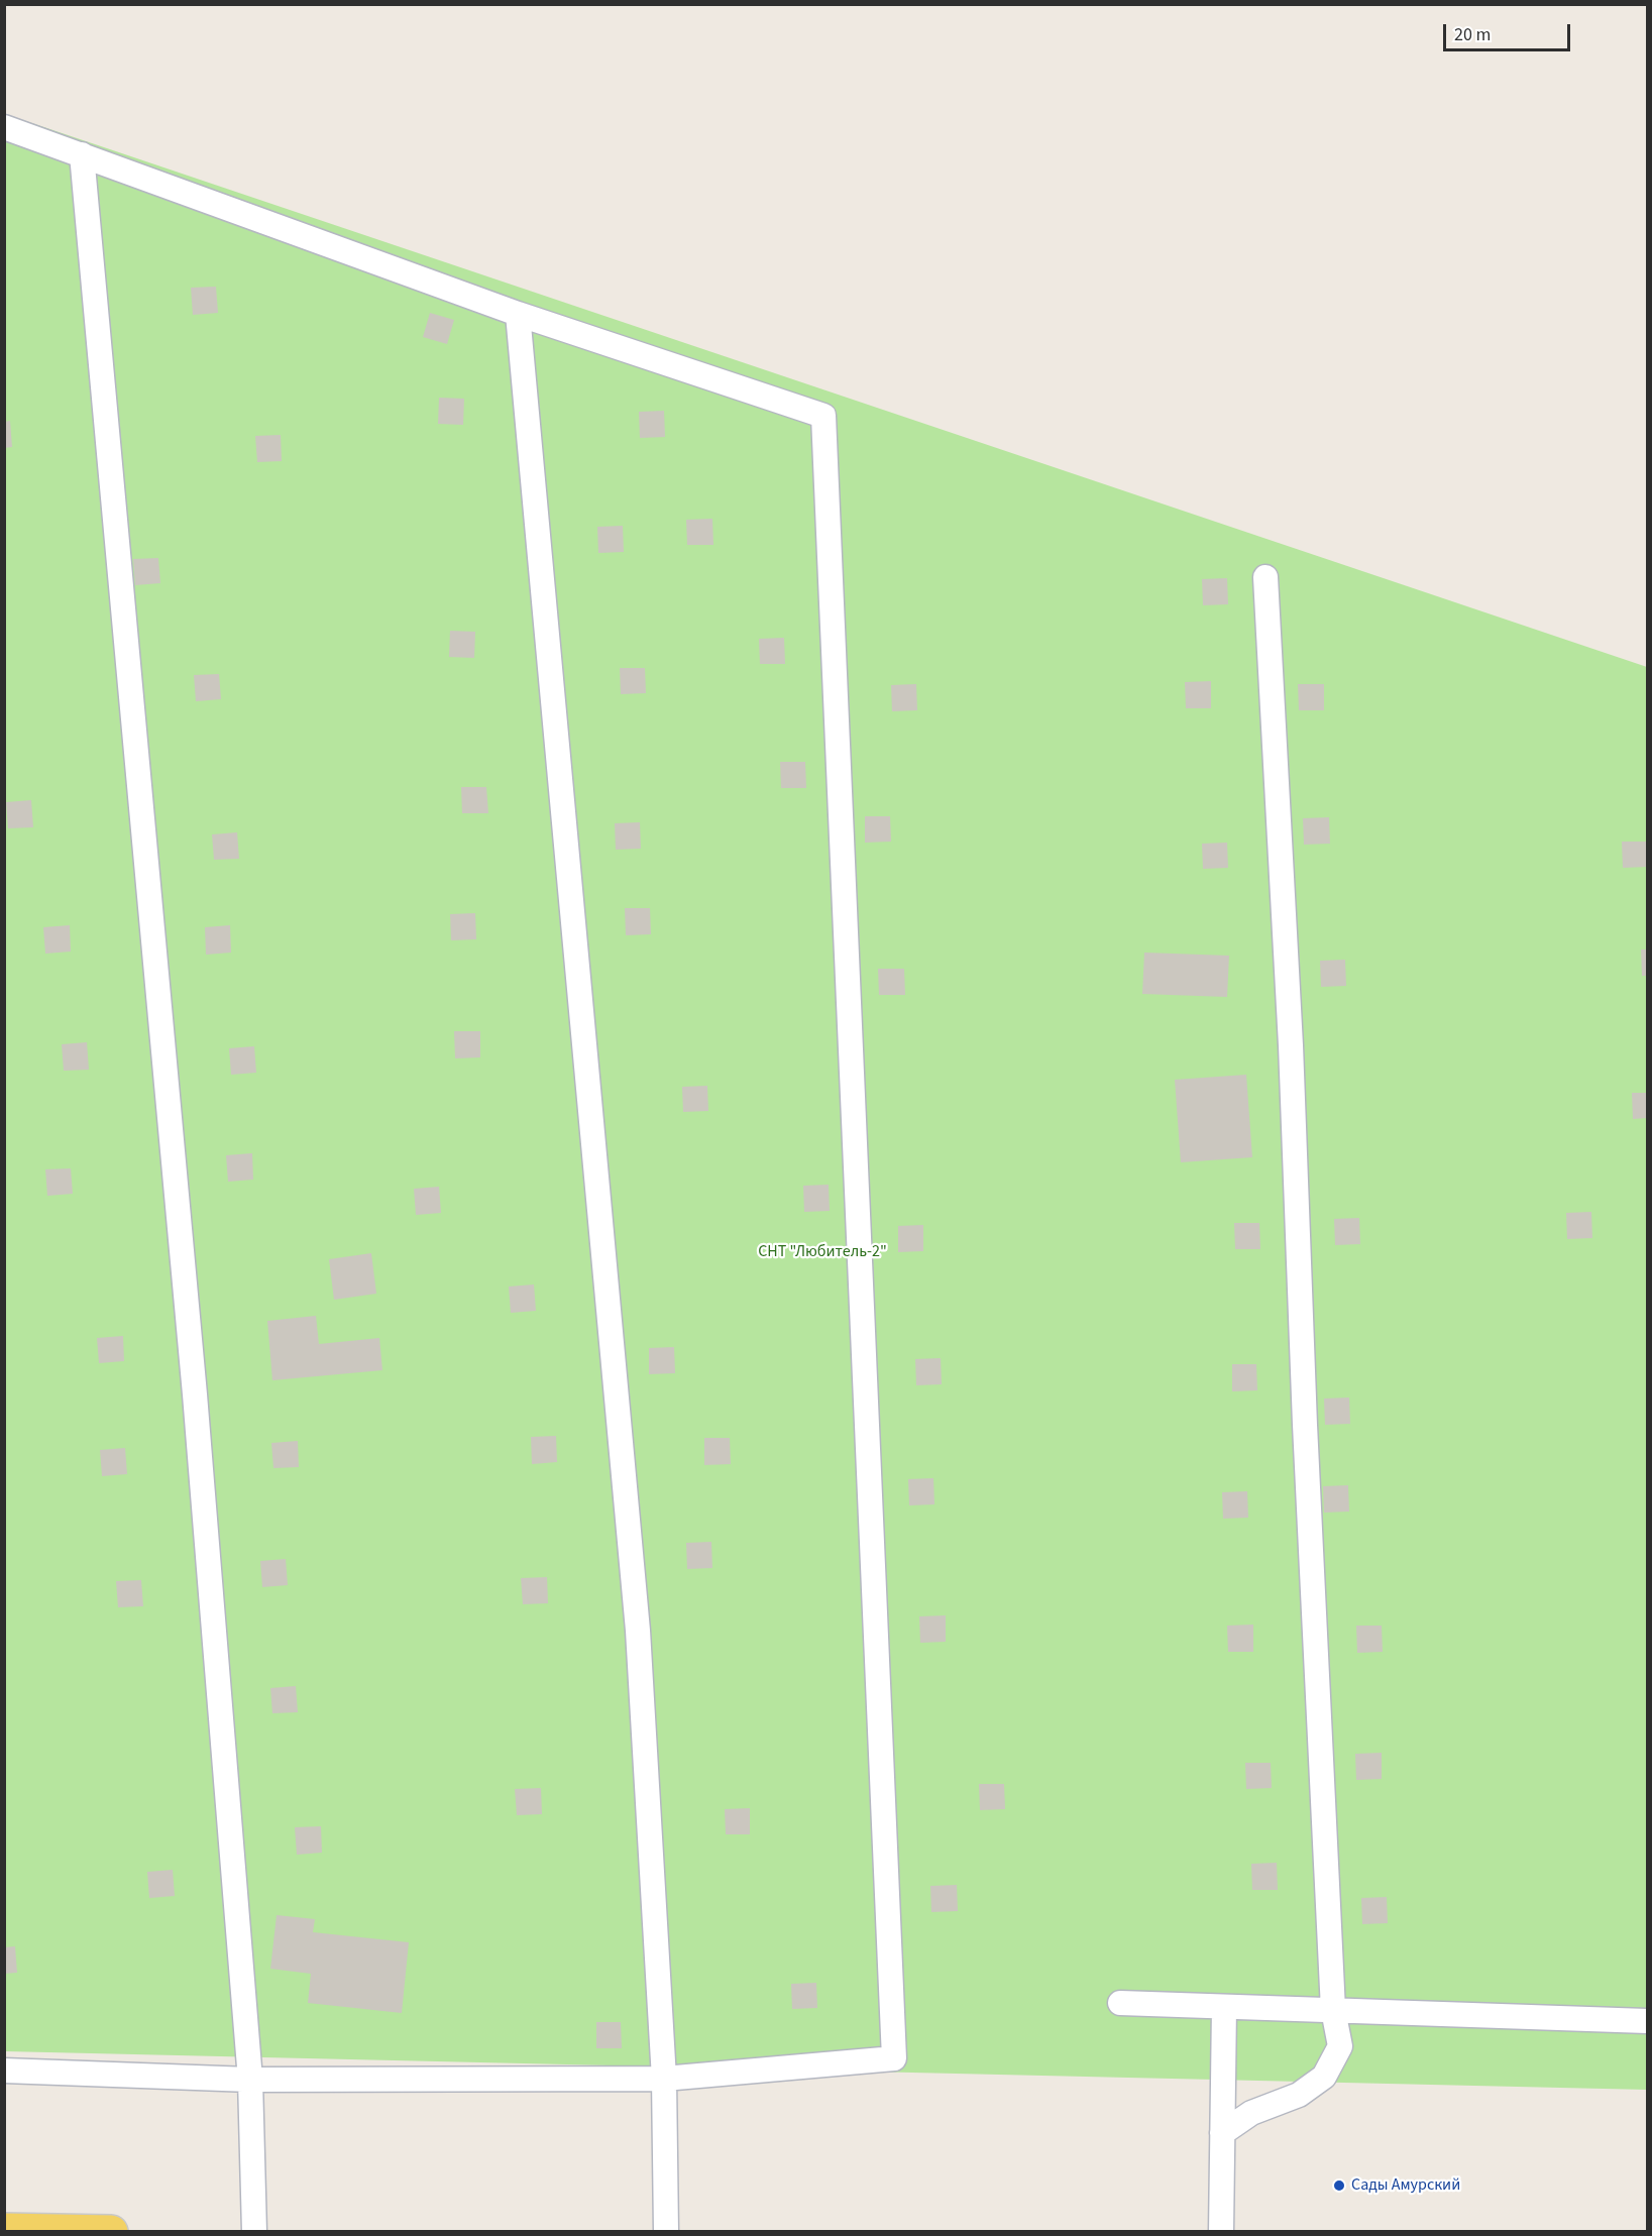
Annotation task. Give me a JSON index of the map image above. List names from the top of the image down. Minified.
{"parks":["СНТ \"Любитель-2\""],"places":["Сады Амурский"],"scale_bar":"20 m"}
